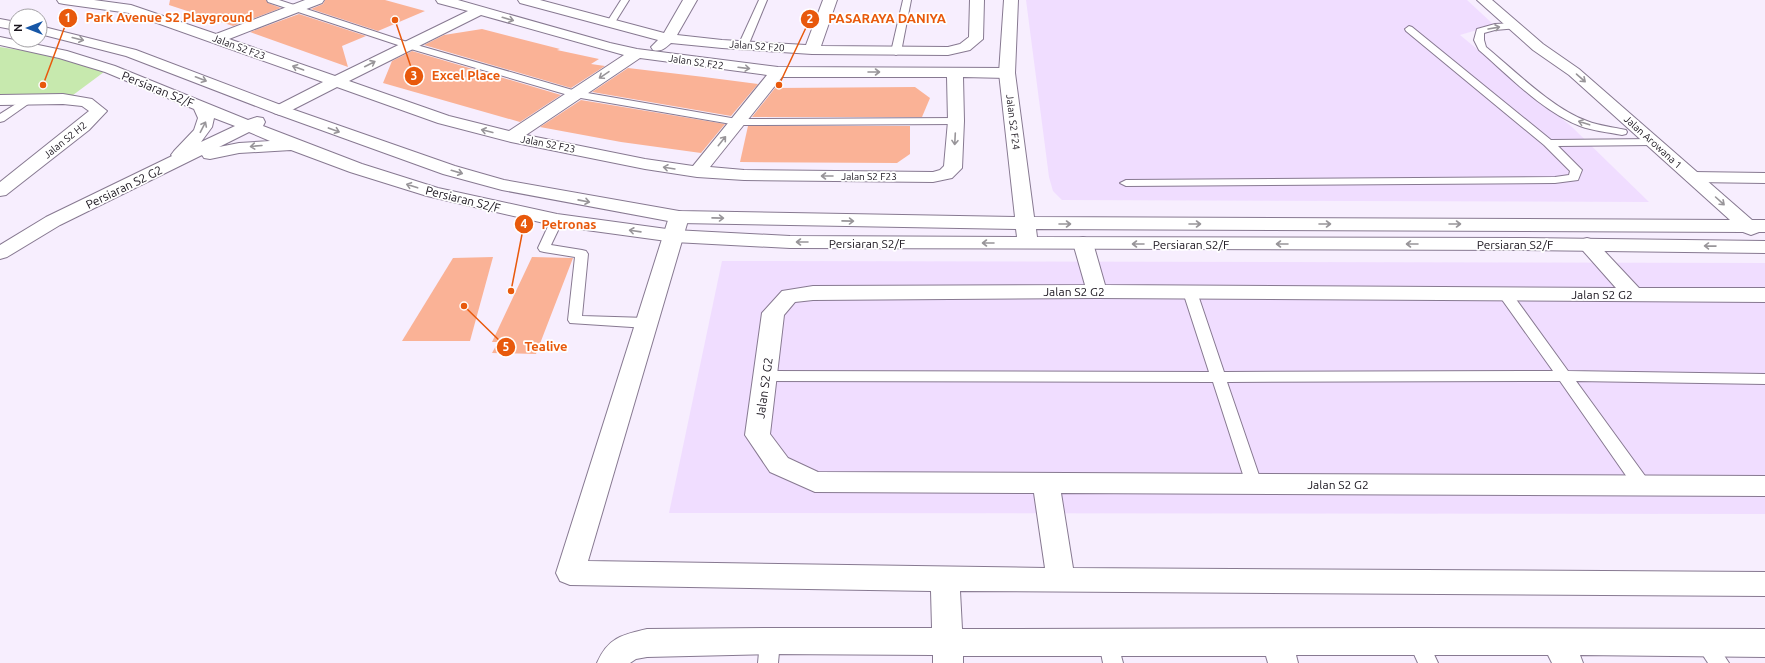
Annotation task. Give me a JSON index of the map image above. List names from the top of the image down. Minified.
{"streets":{"street":["Jalan S2 F20","Jalan S2 F23","Jalan S2 F22","Persiaran S2/F","Jalan S2 F24","Jalan S2 H2","Jalan Arowana 1","Persiaran S2 G2","Jalan S2 G2"]},"crossings":[["Jalan S2 F23","Jalan S2 F22"],["Jalan S2 F23","Persiaran S2 G2"],["Jalan S2 F22","Jalan S2 F24"],["Jalan S2 F22","Persiaran S2 G2"],["Persiaran S2/F","Jalan S2 F24"],["Persiaran S2/F","Jalan Arowana 1"],["Persiaran S2/F","Persiaran S2 G2"]],"one_way":["Jalan S2 F23","Jalan S2 F22"],"places":["Excel Place","Park Avenue S2 Playground","PASARAYA DANIYA","Petronas","Tealive"],"north":"left"}
